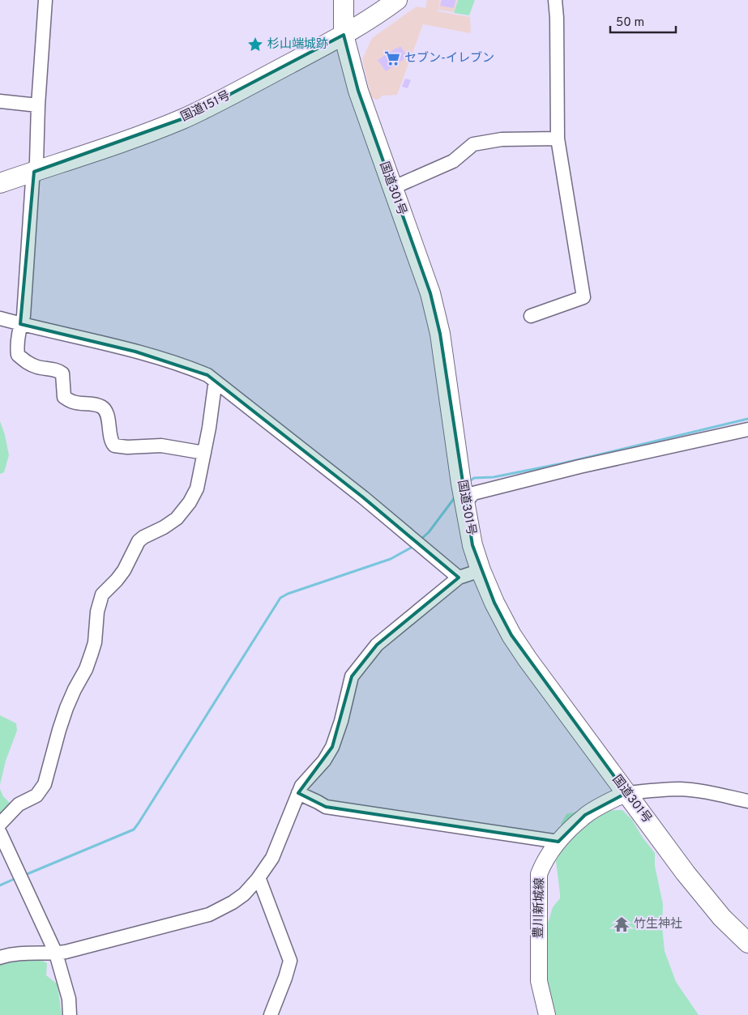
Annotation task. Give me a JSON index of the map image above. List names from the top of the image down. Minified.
{"streets":{"highway":["国道151号","国道301号"],"main road":["豊川新城線"]},"crossings":[["国道151号","国道301号"],["国道301号","豊川新城線"]],"places":{"place":["杉山端城跡"],"supermarket":["セブン-イレブン"],"temple":["竹生神社"]},"scale_bar":"50 m"}
